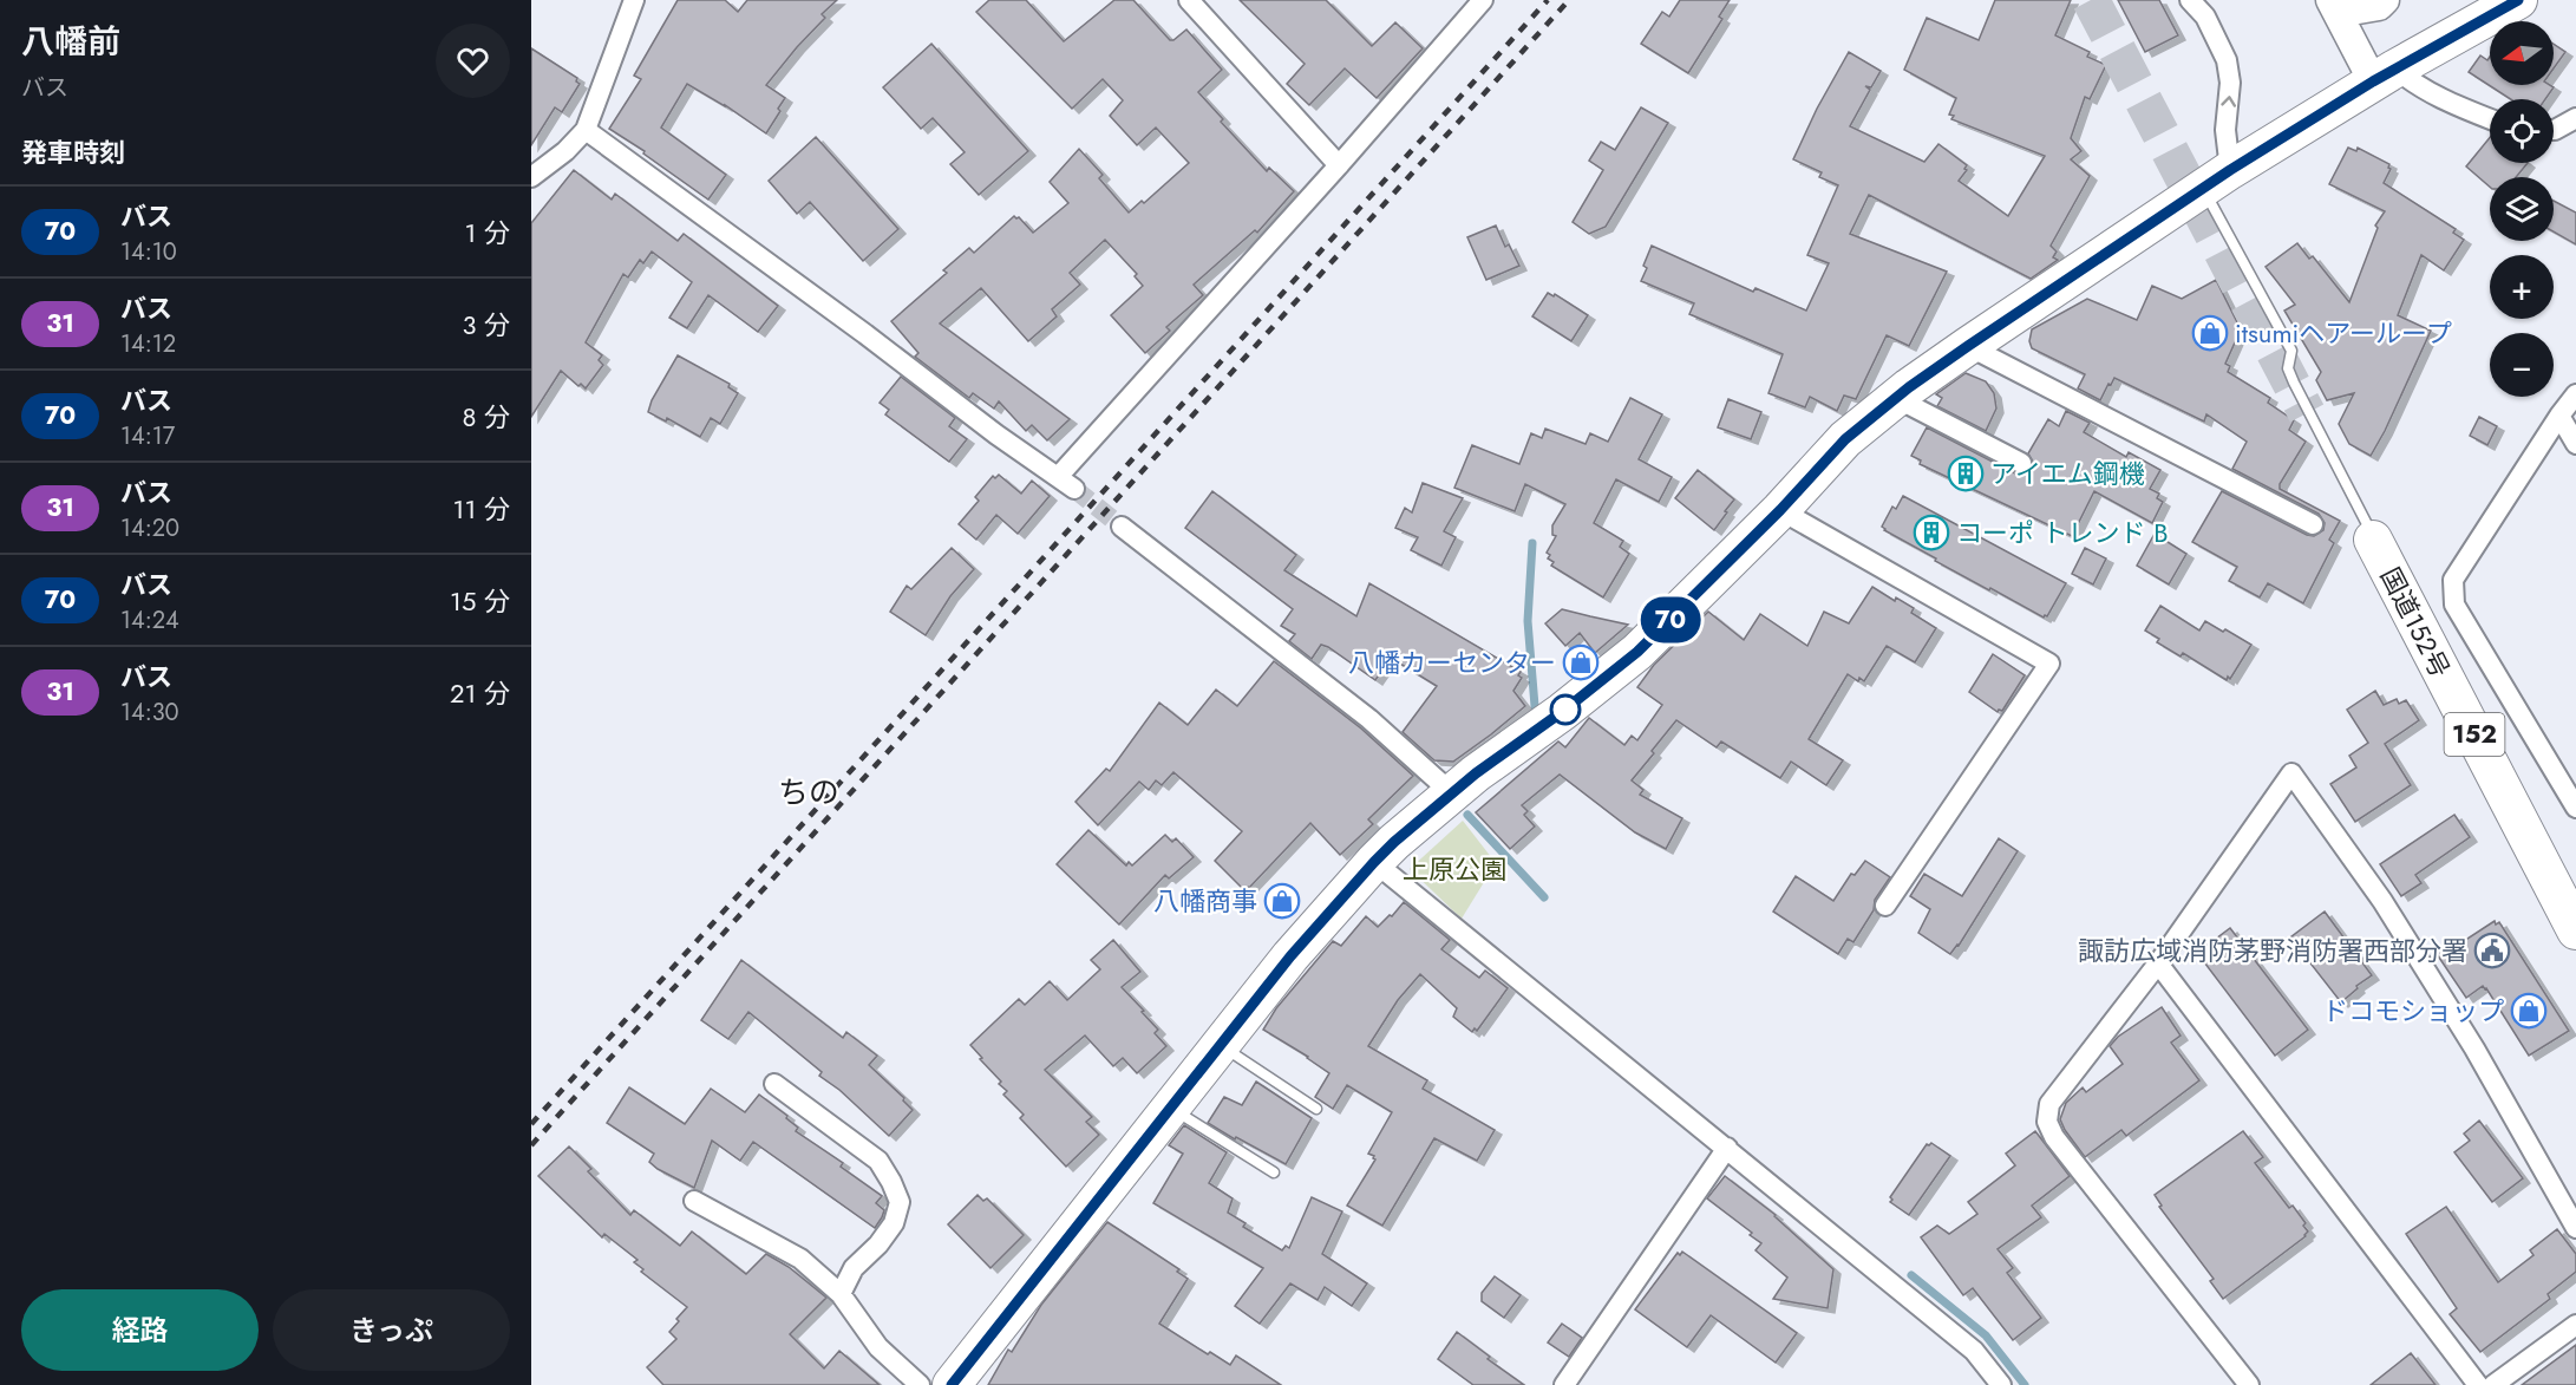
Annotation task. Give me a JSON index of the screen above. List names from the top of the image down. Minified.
{"streets":{"highway":["国道152号","152"]},"districts":["ちの"],"parks":["上原公園"],"places":{"shop":["itsumiヘアーループ","八幡カーセンター","八幡商事","ドコモショップ"],"building":["アイエム鋼機","コーポ トレンド B"],"public building":["諏訪広域消防茅野消防署西部分署"]},"lines":["bus line 70"],"north":"left","page":{"heading":[["八幡前","バス"],"発車時刻"],"on_map":"70","map_buttons":["+","−"],"list":[{"mark":"70","name":"バス","note":"14:10","value":"1 分"},{"mark":"31","name":"バス","note":"14:12","value":"3 分"},{"mark":"70","name":"バス","note":"14:17","value":"8 分"},{"mark":"31","name":"バス","note":"14:20","value":"11 分"},{"mark":"70","name":"バス","note":"14:24","value":"15 分"},{"mark":"31","name":"バス","note":"14:30","value":"21 分"}],"buttons":["経路","きっぷ"]}}
